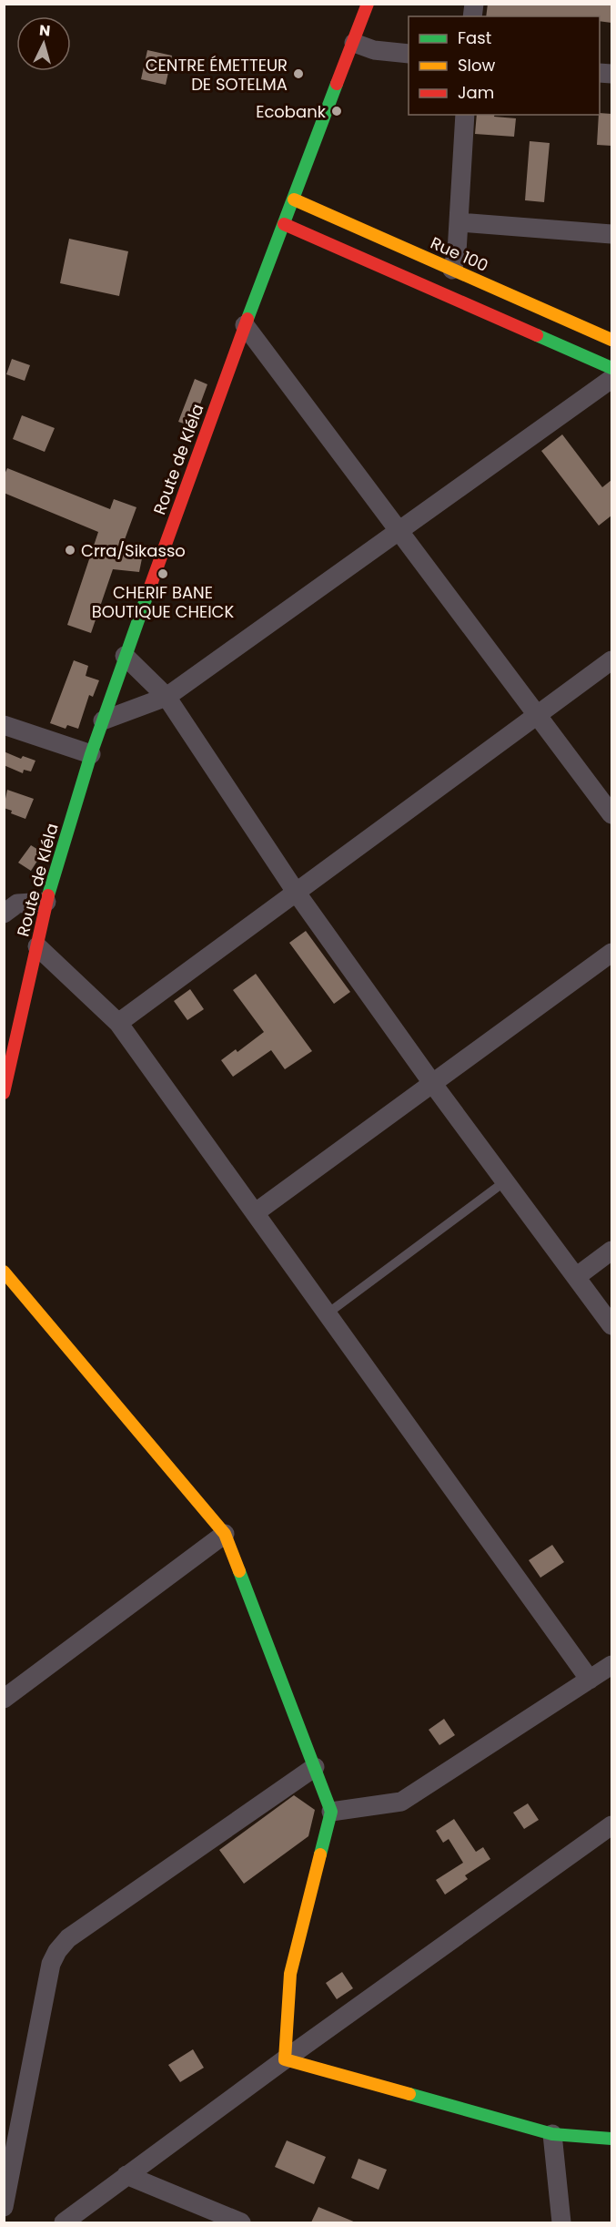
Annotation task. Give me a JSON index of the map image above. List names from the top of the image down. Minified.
{"streets":{"street":["Rue 100","Route de Kléla"]},"crossings":[["Rue 100","Route de Kléla"]],"places":["CENTRE ÉMETTEUR DE SOTELMA","Ecobank","Crra/Sikasso","CHERIF BANE BOUTIQUE CHEICK"],"legend":["Fast","Slow","Jam"],"north":"top"}
